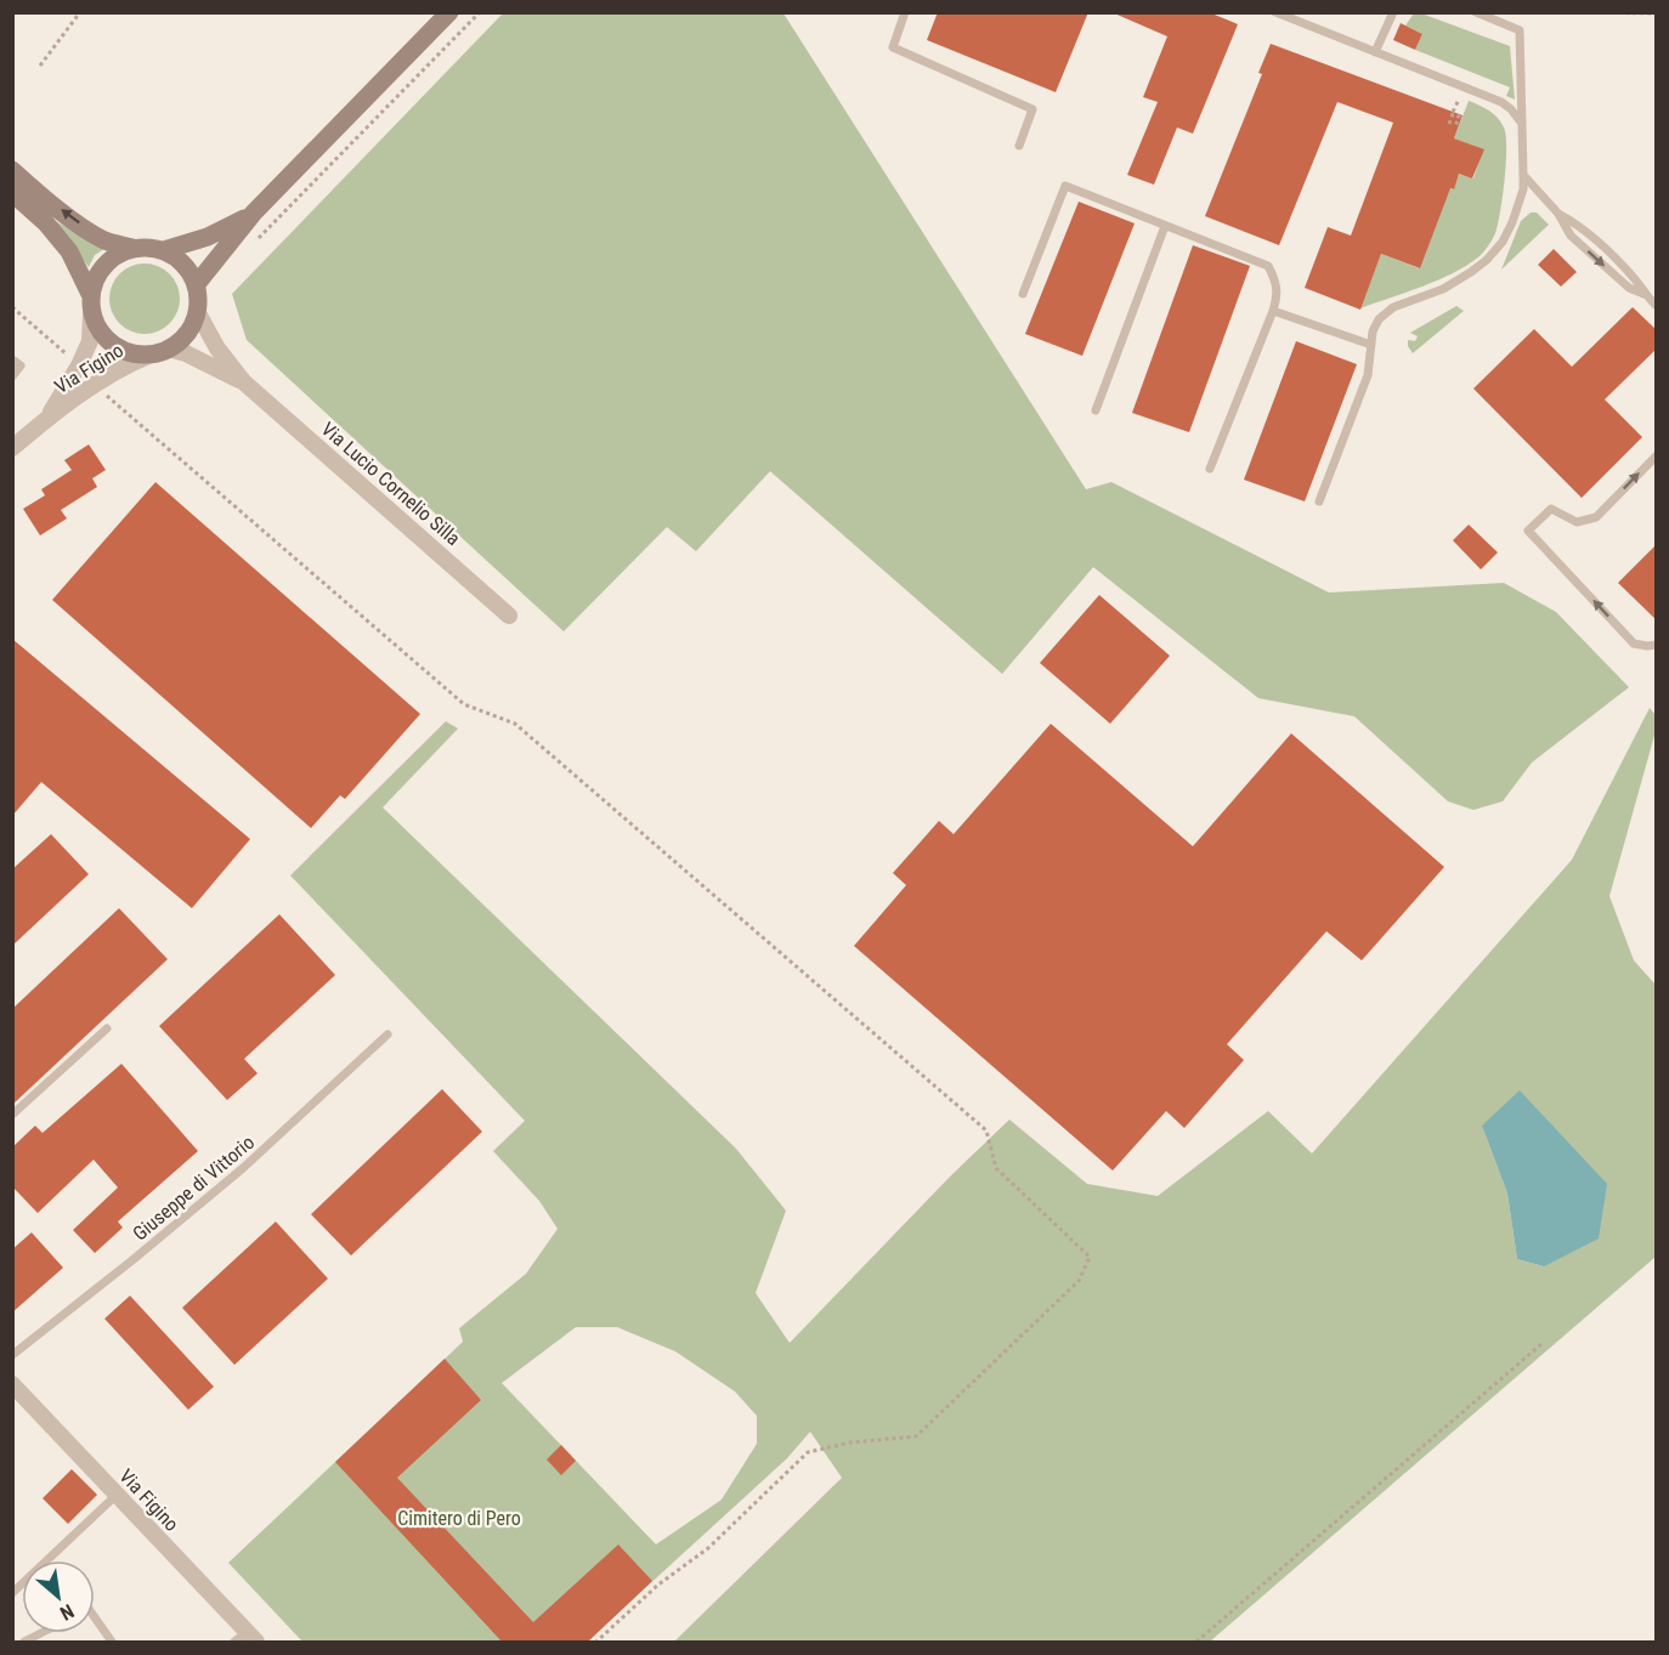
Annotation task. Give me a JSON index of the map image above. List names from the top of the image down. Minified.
{"streets":{"street":["Via Figino","Via Lucio Cornelio Silla"],"lane":["Giuseppe di Vittorio"]},"crossings":[["Via Figino","Via Lucio Cornelio Silla"]],"parks":["Cimitero di Pero"],"north":"bottom right"}
